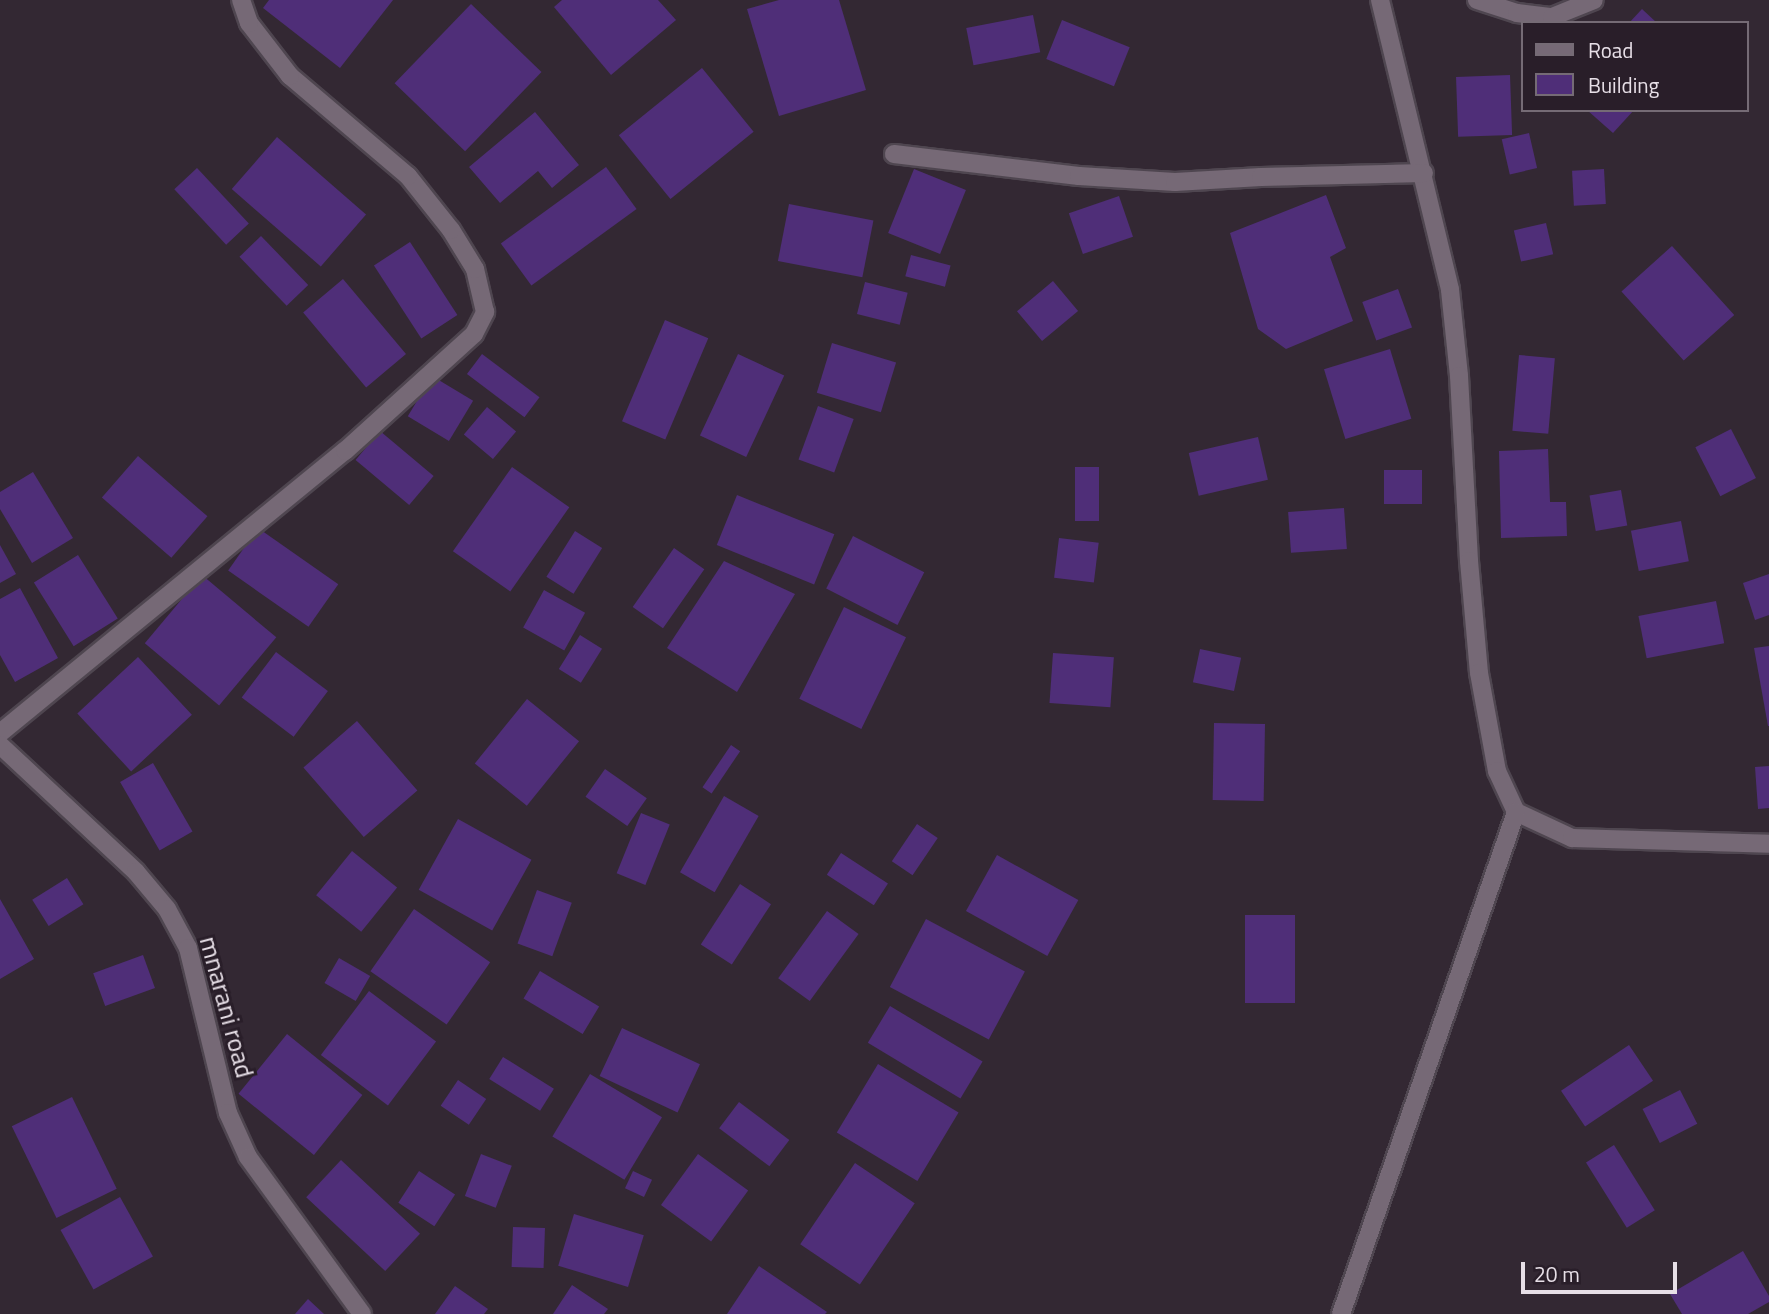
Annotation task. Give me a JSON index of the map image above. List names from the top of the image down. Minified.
{"streets":{"street":["mnarani road"]},"legend":["Road","Building"],"scale_bar":"20 m"}
